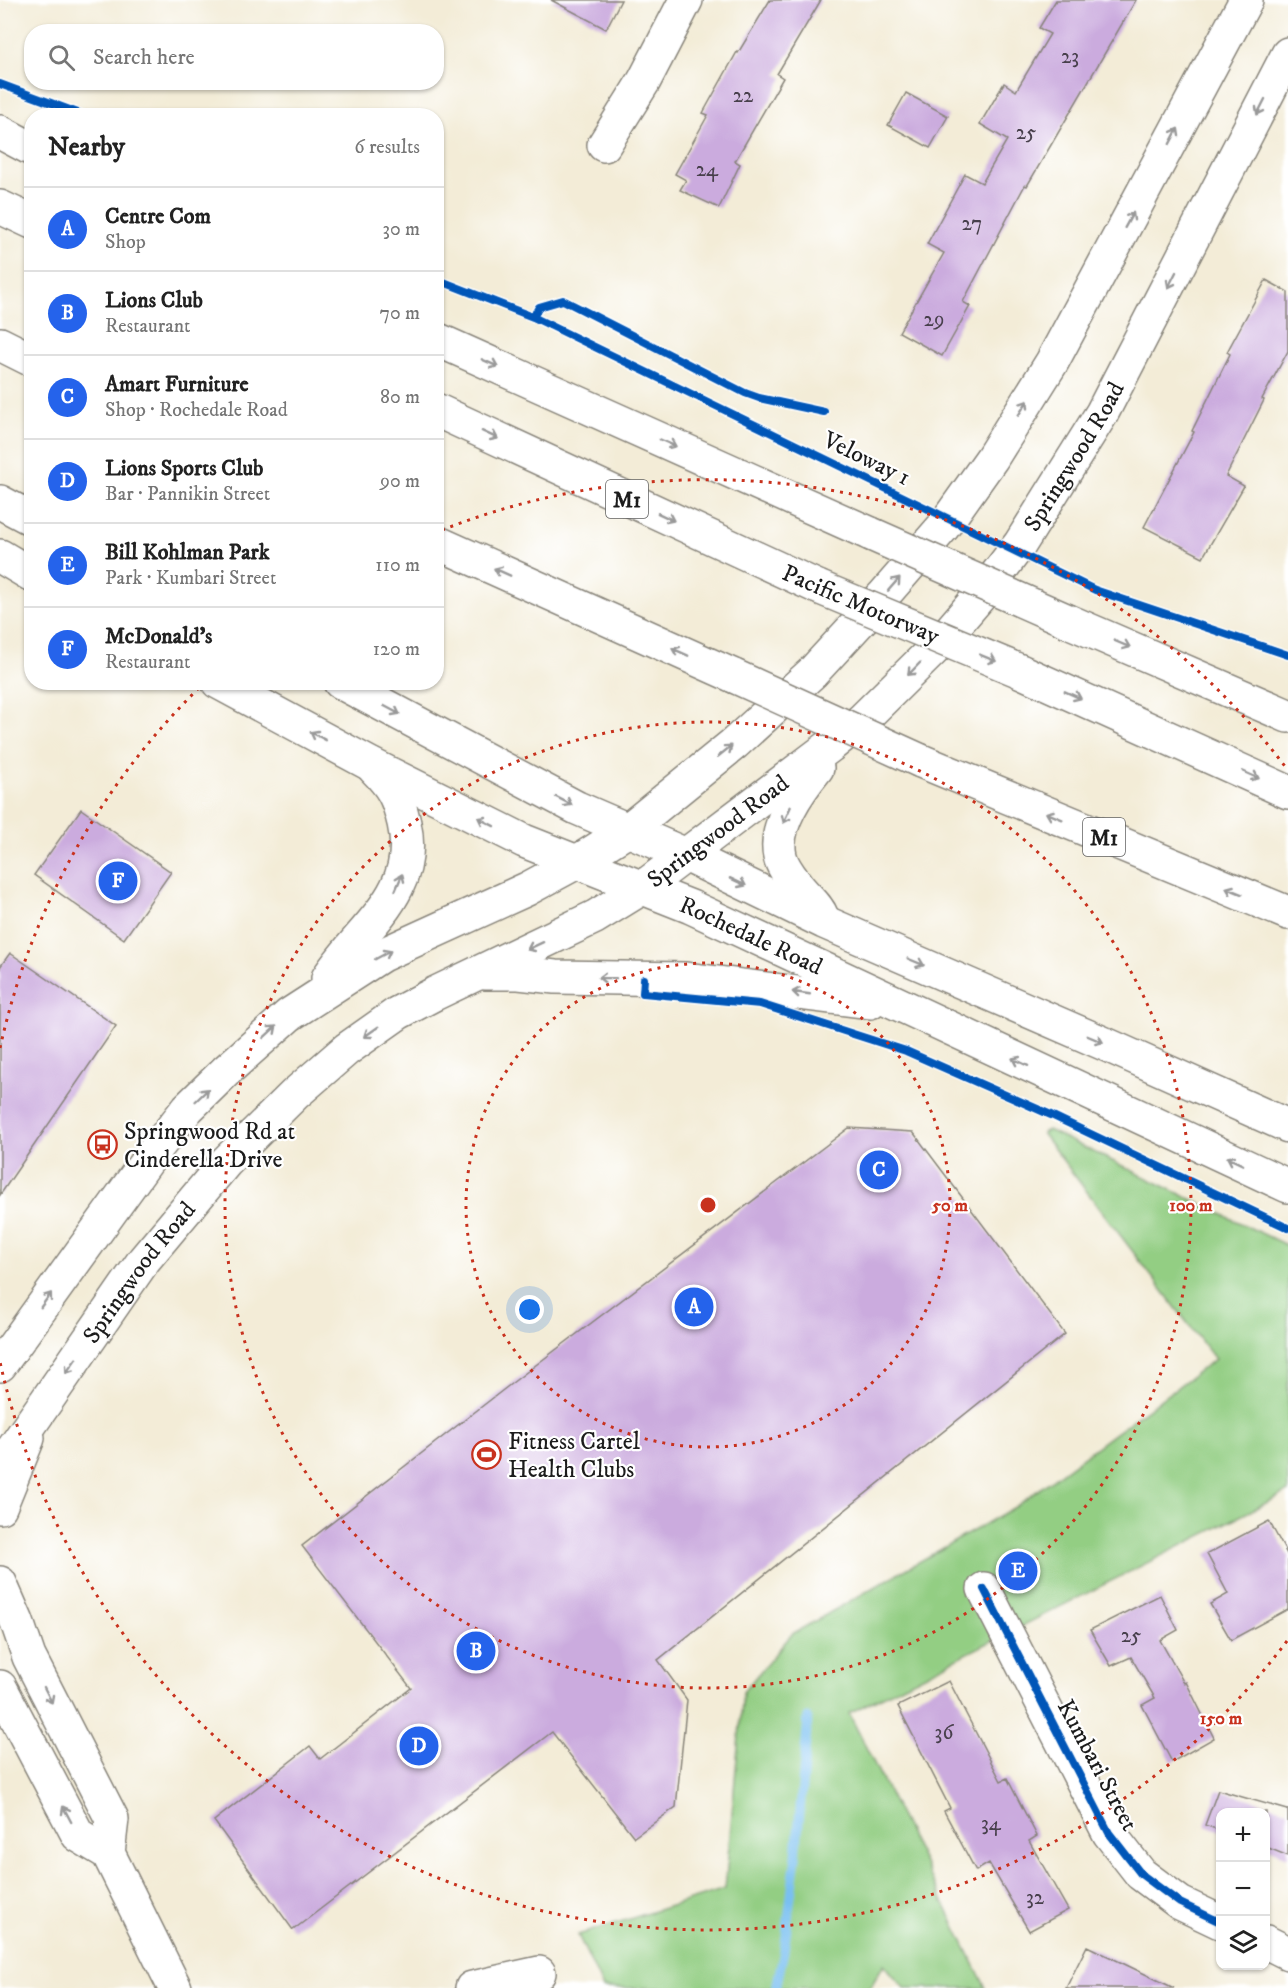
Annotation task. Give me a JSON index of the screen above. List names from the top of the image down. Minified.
{"streets":{"main road":["Springwood Road","M1","Pacific Motorway","Rochedale Road","Kumbari Street"],"cycle path":["Veloway 1"]},"crossings":[["Springwood Road","Rochedale Road"]],"places":{"bus stop":["Springwood Rd at Cinderella Drive"],"sports":["Fitness Cartel Health Clubs"]},"house_numbers":["23","22","25","24","27","29","25","36","34","32"],"page":{"search":"Search here","heading":["Nearby","6 results"],"list":[{"mark":"A","name":"Centre Com","note":"Shop","value":"30 m"},{"mark":"B","name":"Lions Club","note":"Restaurant","value":"70 m"},{"mark":"C","name":"Amart Furniture","note":"Shop · Rochedale Road","value":"80 m"},{"mark":"D","name":"Lions Sports Club","note":"Bar · Pannikin Street","value":"90 m"},{"mark":"E","name":"Bill Kohlman Park","note":"Park · Kumbari Street","value":"110 m"},{"mark":"F","name":"McDonald's","note":"Restaurant","value":"120 m"}],"pins":["F","C","A","E","B","D"],"map_buttons":["+","−"]},"rings":["50 m","100 m","150 m"]}
